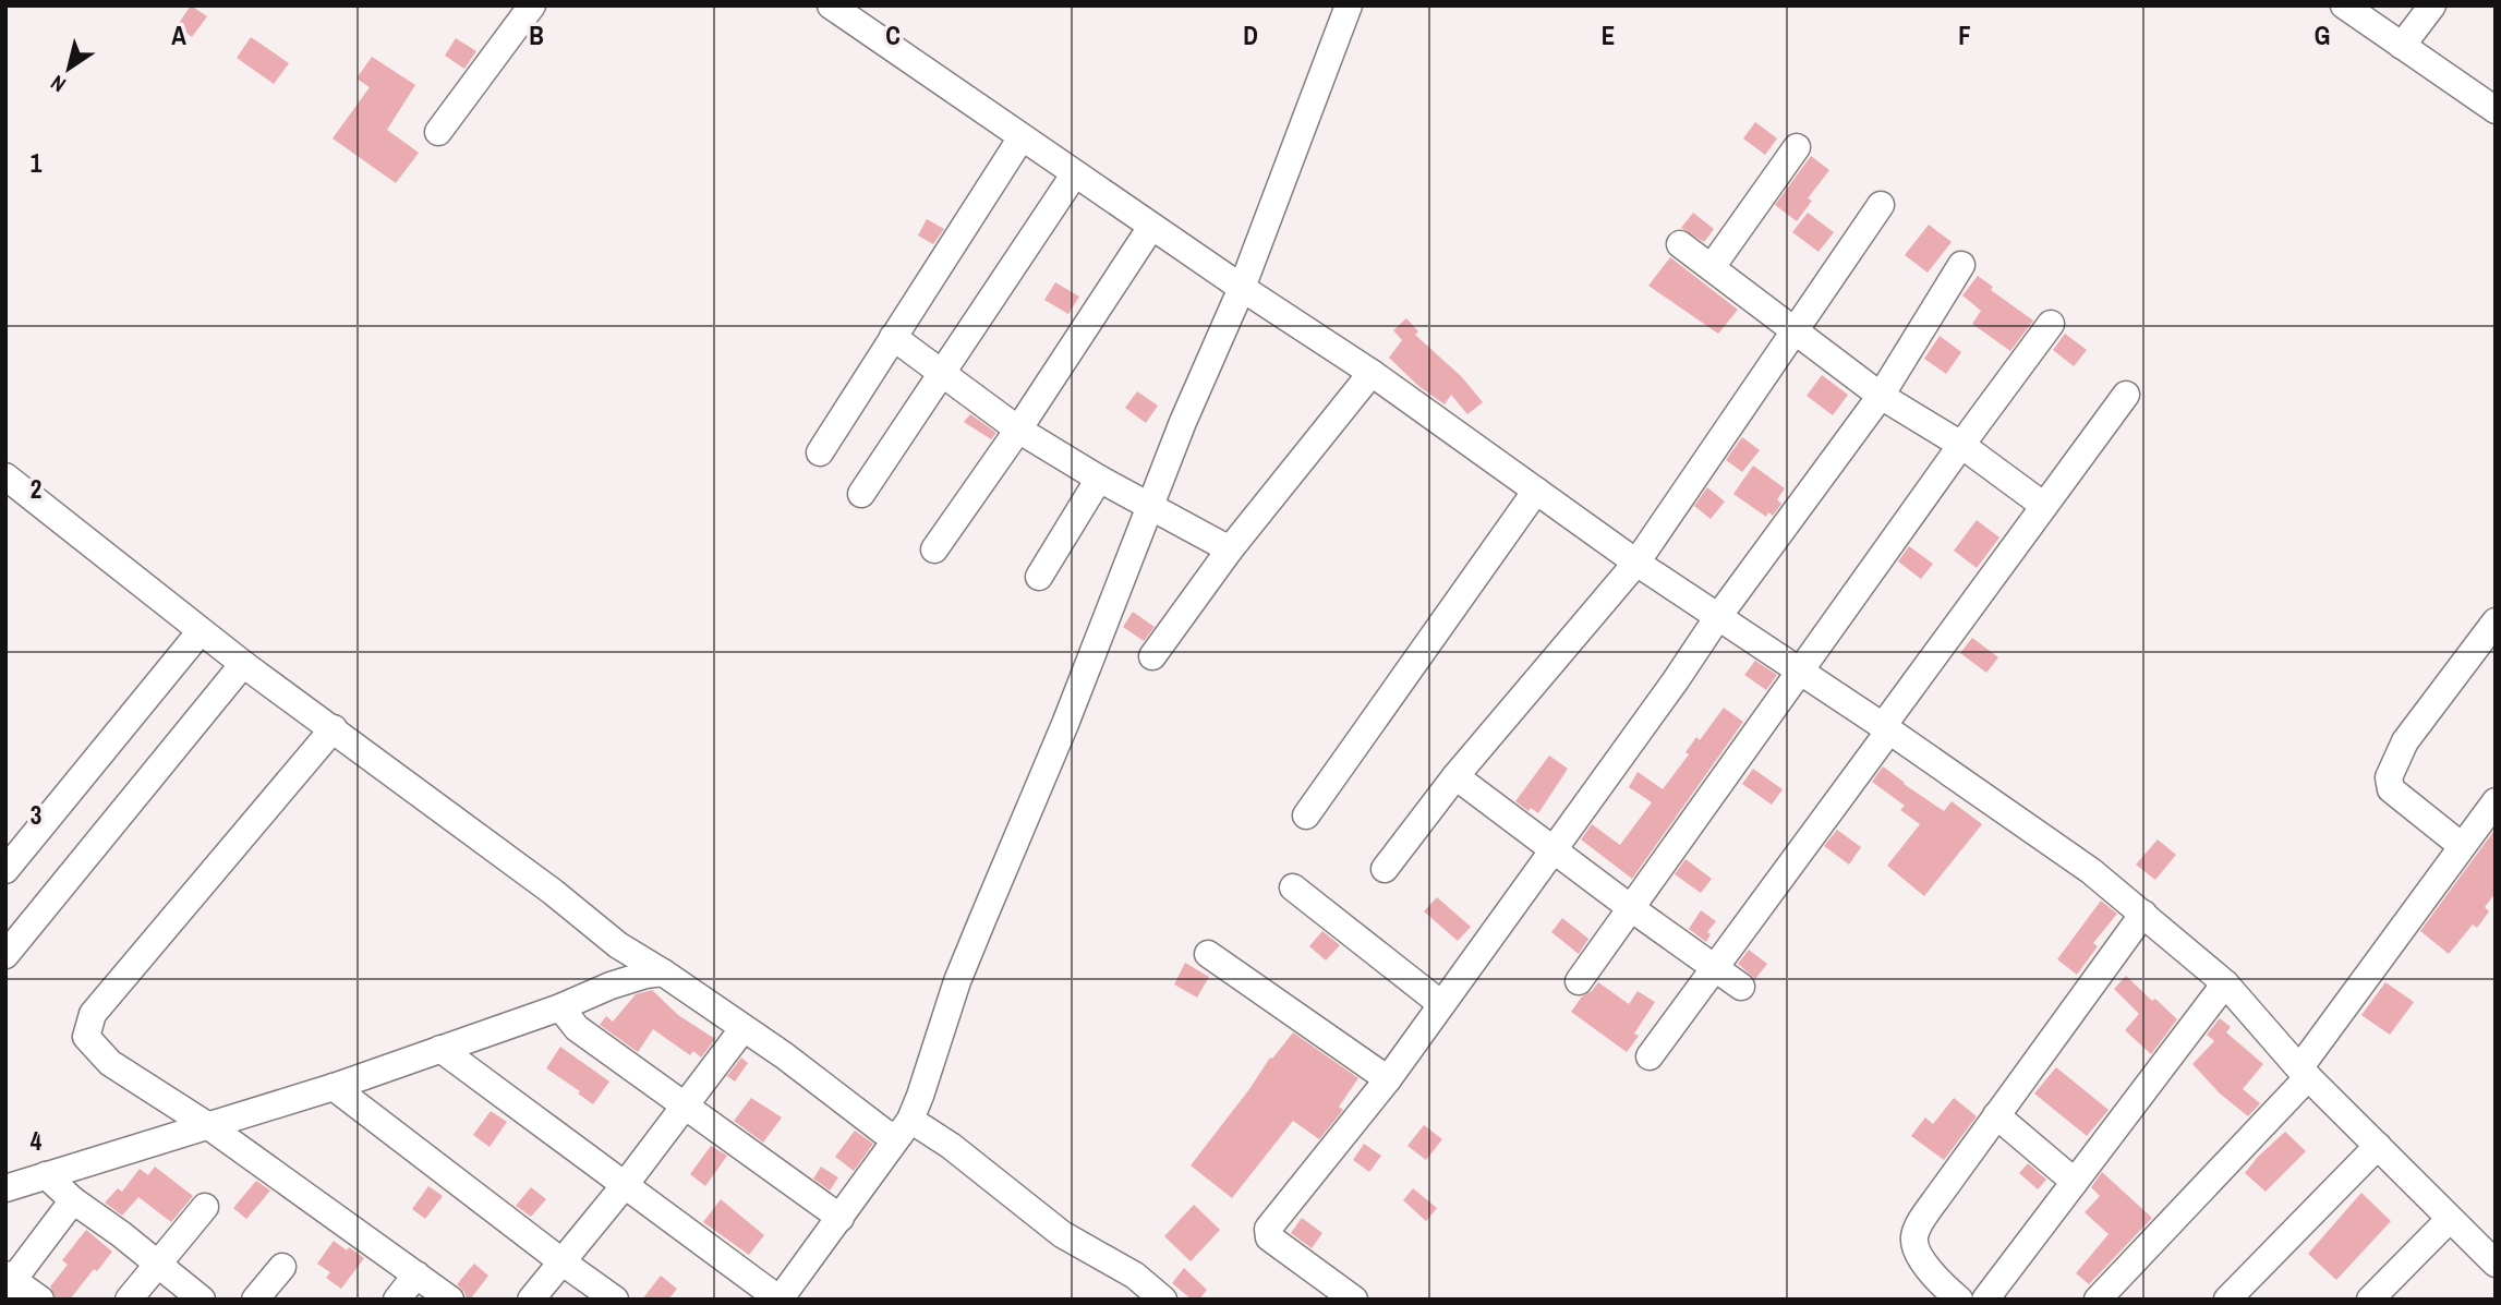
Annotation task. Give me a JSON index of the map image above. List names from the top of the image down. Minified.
{"north":"bottom left","grid":{"columns":["A","B","C","D","E","F","G"],"rows":["1","2","3","4"]}}
